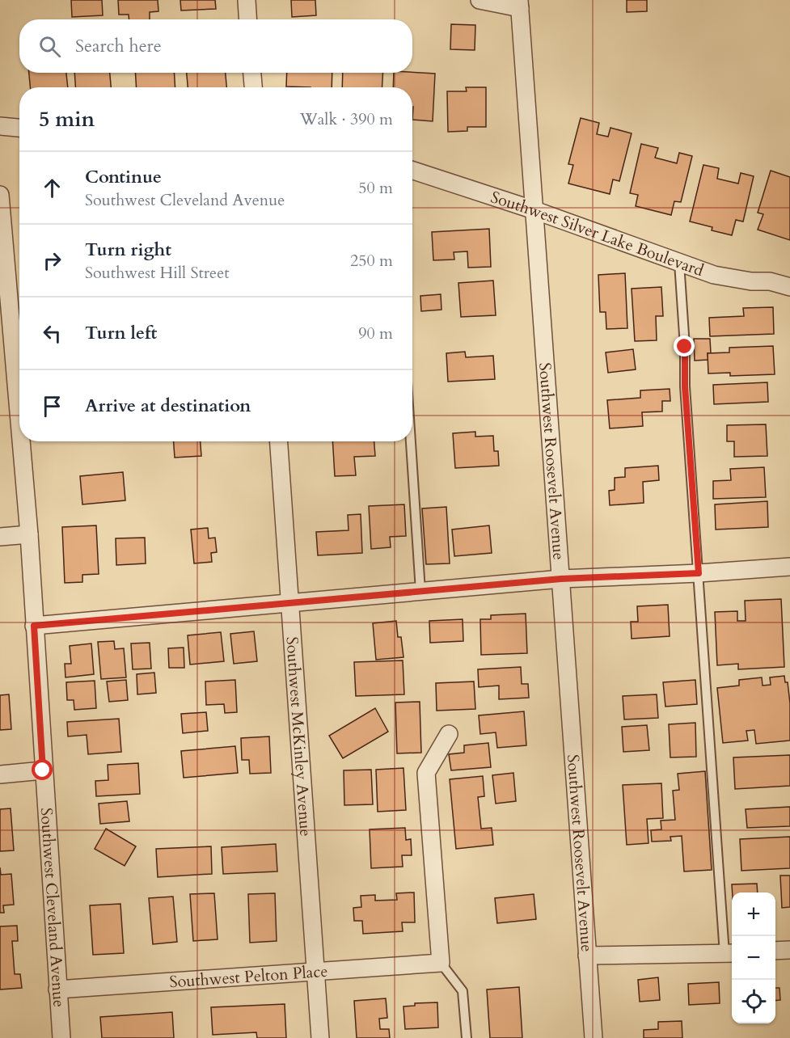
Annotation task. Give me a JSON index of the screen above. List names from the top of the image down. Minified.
{"streets":{"street":["Southwest Silver Lake Boulevard","Southwest Roosevelt Avenue","Southwest McKinley Avenue","Southwest Cleveland Avenue","Southwest Pelton Place"]},"crossings":[["Southwest Silver Lake Boulevard","Southwest Roosevelt Avenue"],["Southwest McKinley Avenue","Southwest Pelton Place"],["Southwest Cleveland Avenue","Southwest Pelton Place"]],"page":{"search":"Search here","heading":["5 min","Walk · 390 m"],"list":[["Continue","Southwest Cleveland Avenue","50 m"],["Turn right","Southwest Hill Street","250 m"],["Turn left","90 m"],"Arrive at destination"],"map_buttons":["+","−"]}}
